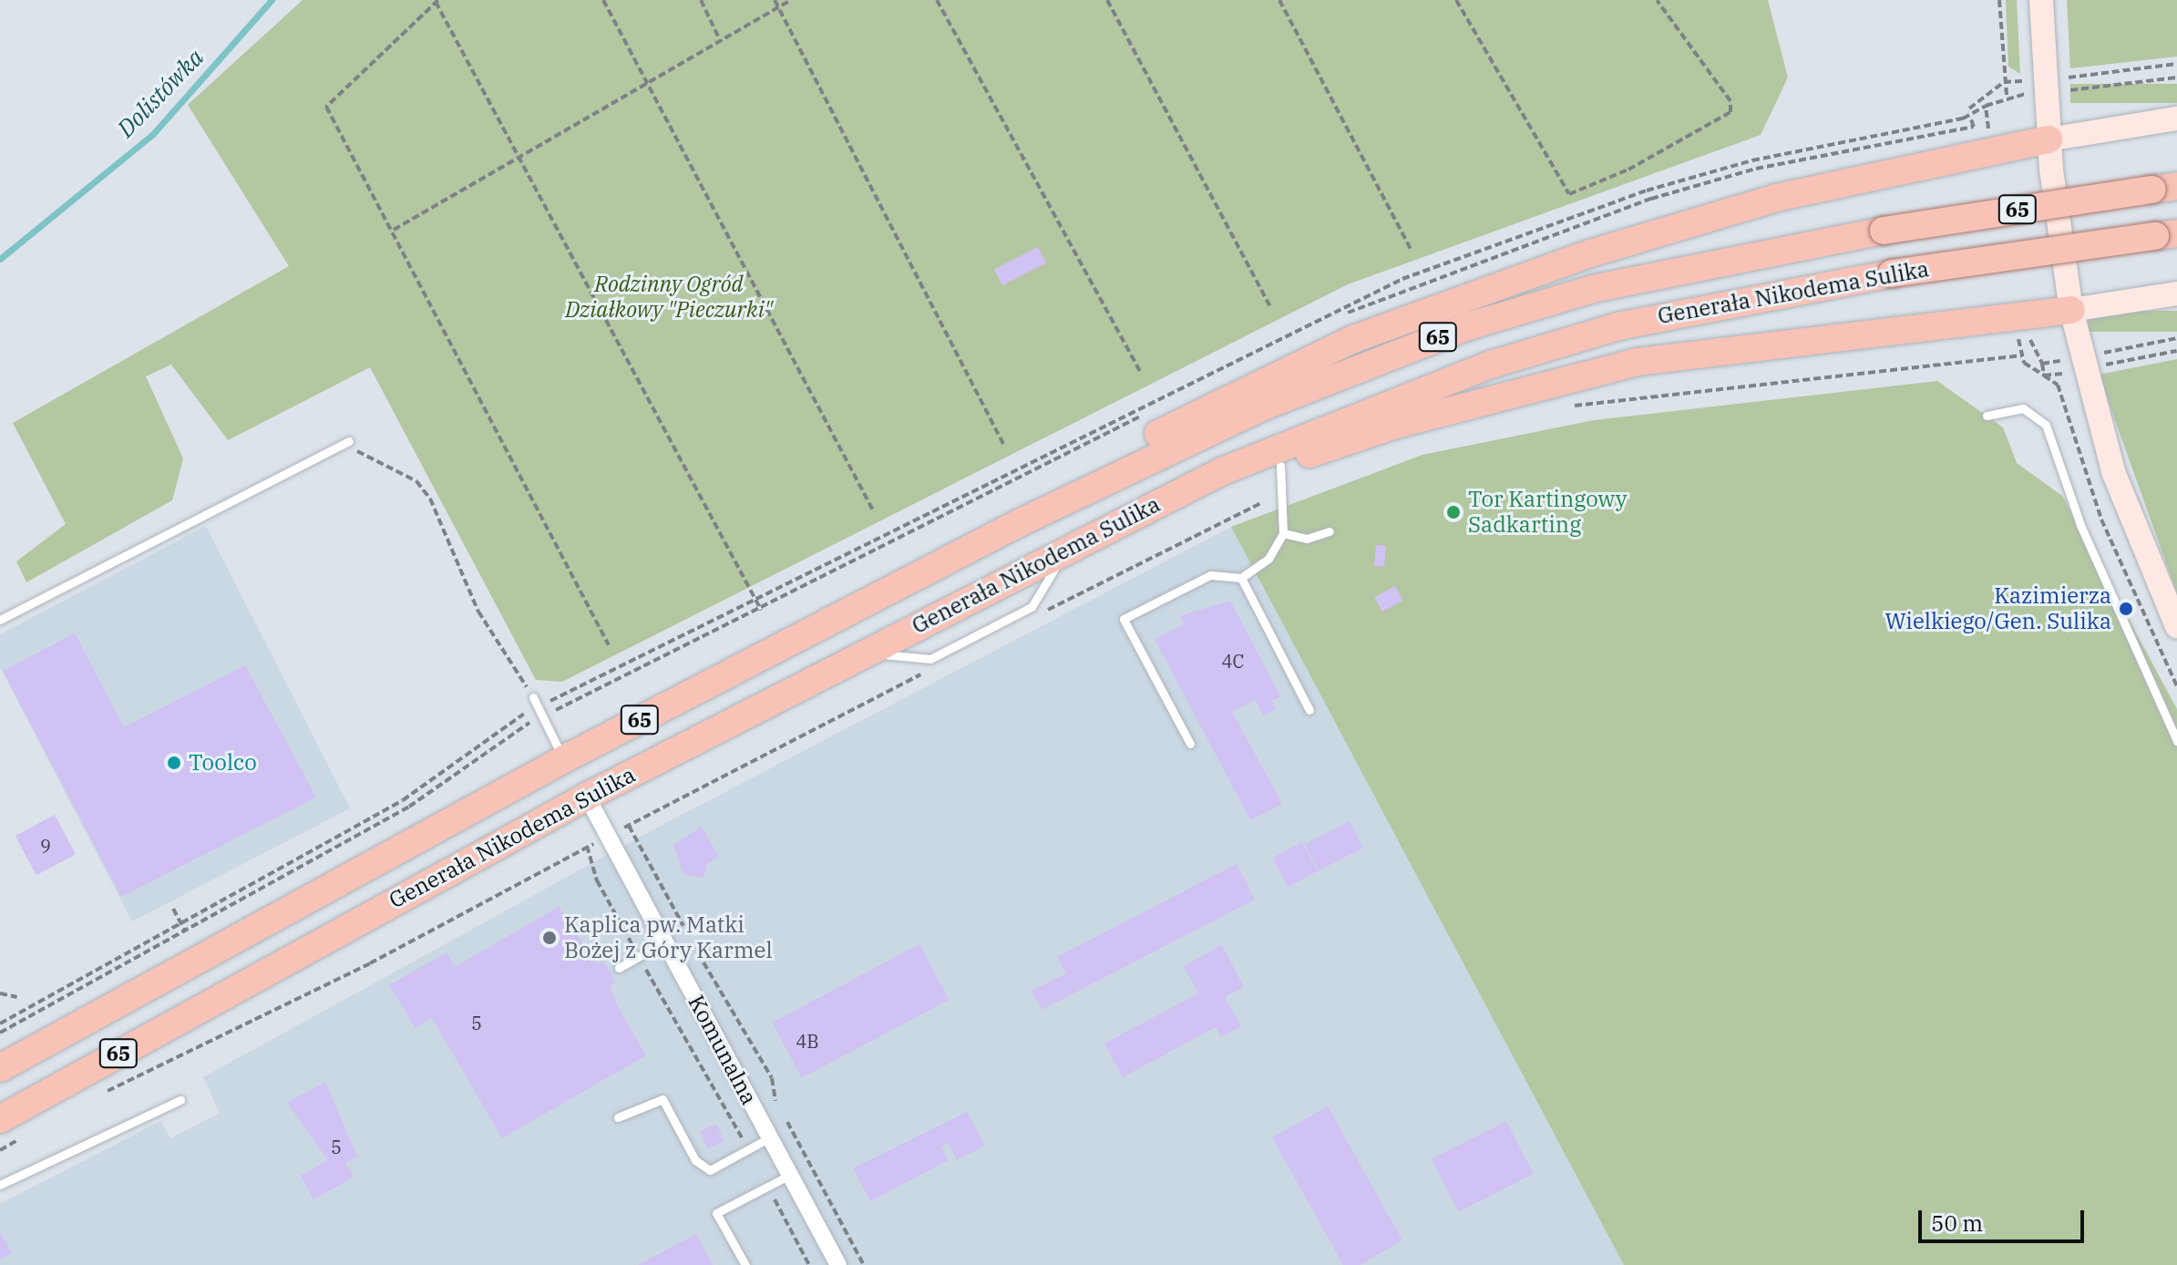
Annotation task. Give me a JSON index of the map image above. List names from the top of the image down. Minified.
{"streets":{"highway":["65","Generała Nikodema Sulika"],"street":["Komunalna"]},"crossings":[["Generała Nikodema Sulika","Komunalna"]],"water":["Dolistówka"],"parks":["Rodzinny Ogród Działkowy \"Pieczurki\""],"places":["Tor Kartingowy Sadkarting","Kazimierza Wielkiego/Gen. Sulika","Toolco","Kaplica pw. Matki Bożej z Góry Karmel"],"house_numbers":["4C","9","5","4B","5"],"scale_bar":"50 m"}
